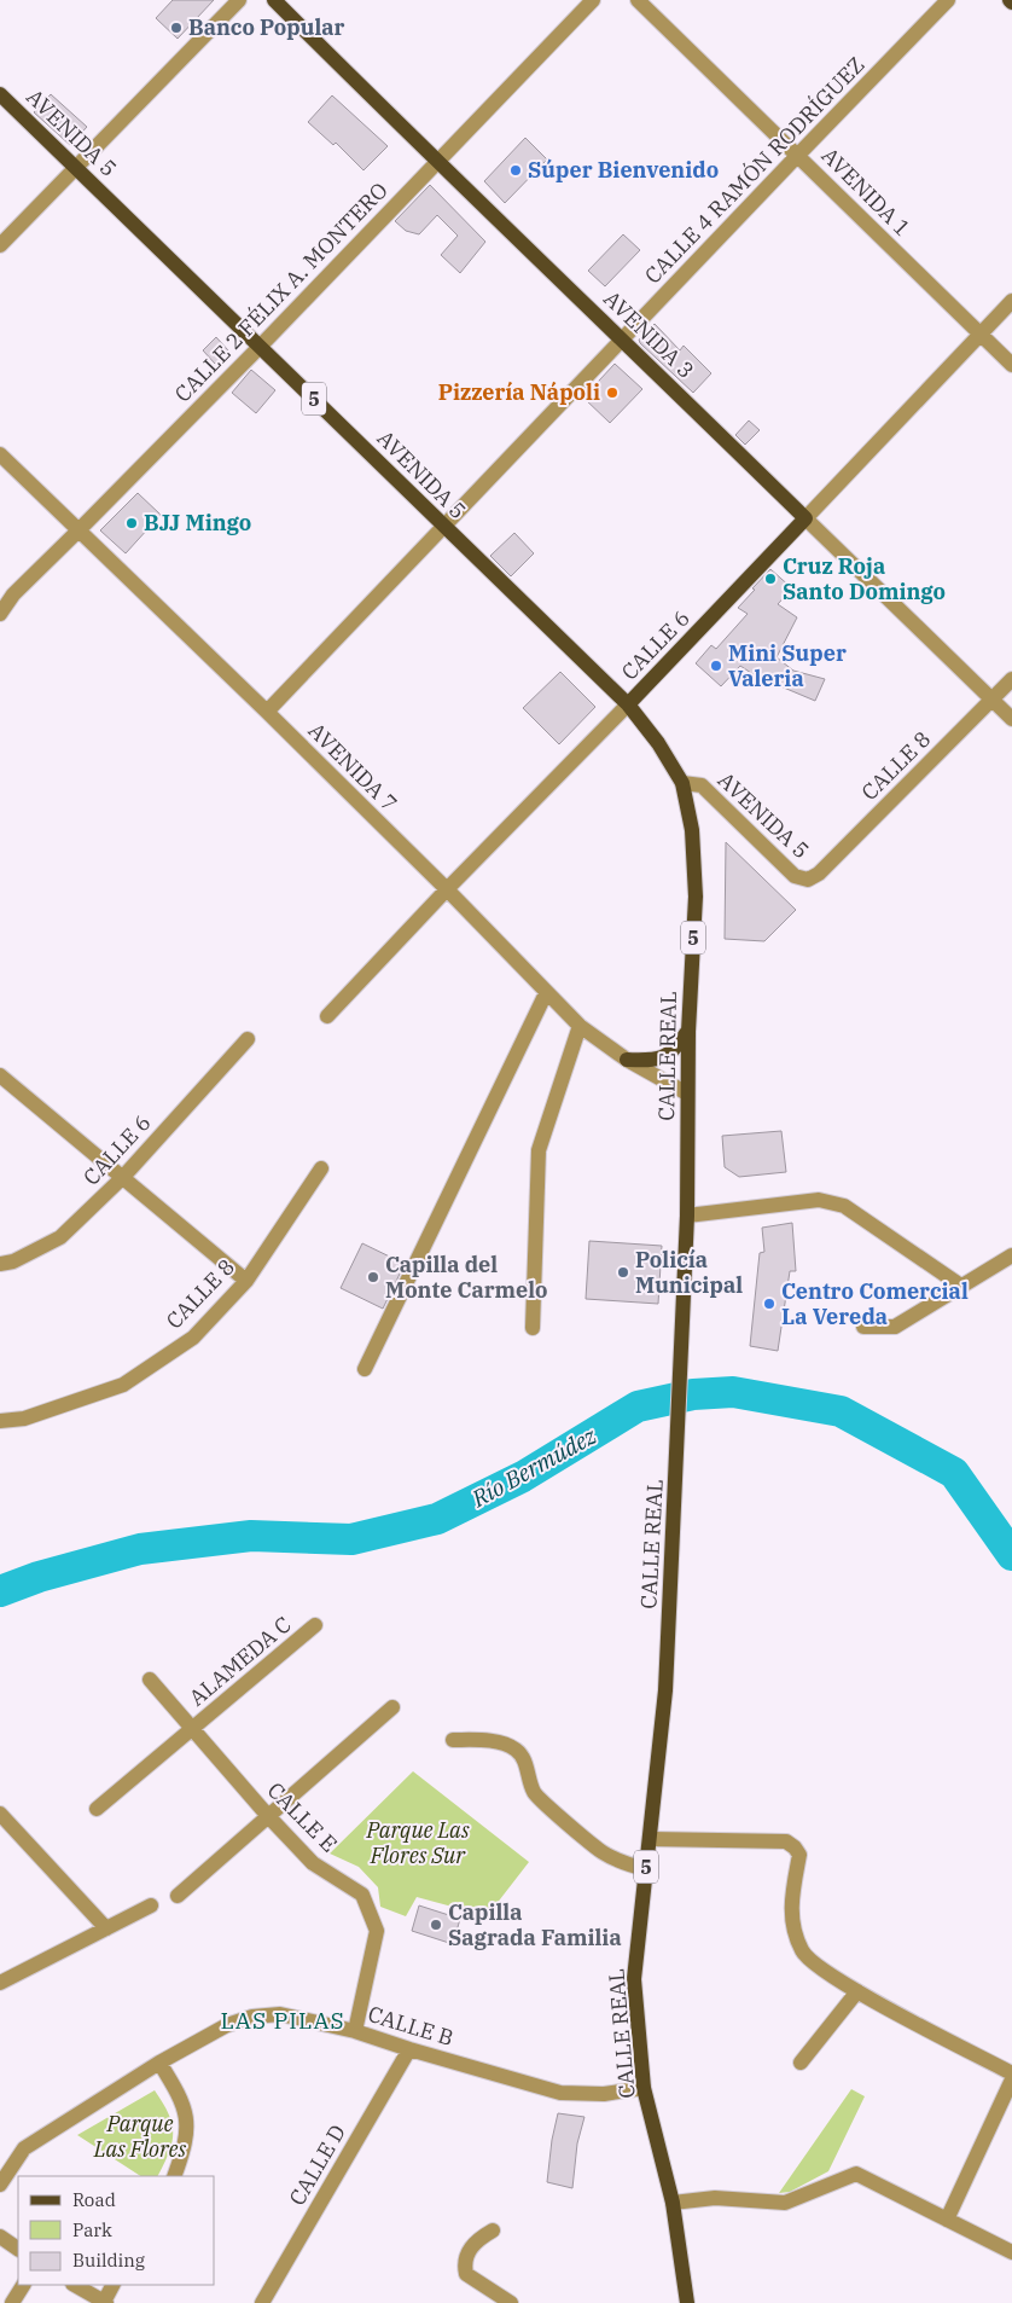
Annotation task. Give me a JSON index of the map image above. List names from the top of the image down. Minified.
{"streets":{"main road":["AVENIDA 5","AVENIDA 3","5","CALLE 6","CALLE REAL"],"street":["CALLE 4 RAMÓN RODRÍGUEZ","AVENIDA 1","CALLE 2 FÉLIX A. MONTERO","CALLE 8","AVENIDA 7","ALAMEDA C","CALLE E","CALLE B","CALLE D"]},"crossings":[["AVENIDA 5","CALLE 4 RAMÓN RODRÍGUEZ"],["AVENIDA 5","CALLE 2 FÉLIX A. MONTERO"],["AVENIDA 5","CALLE 6"],["AVENIDA 5","CALLE 8"],["AVENIDA 5","CALLE REAL"],["CALLE 4 RAMÓN RODRÍGUEZ","AVENIDA 1"],["CALLE 4 RAMÓN RODRÍGUEZ","AVENIDA 3"],["CALLE 4 RAMÓN RODRÍGUEZ","AVENIDA 7"],["AVENIDA 1","CALLE 6"],["CALLE 2 FÉLIX A. MONTERO","AVENIDA 3"],["CALLE 2 FÉLIX A. MONTERO","AVENIDA 7"],["AVENIDA 3","CALLE 6"],["AVENIDA 3","CALLE 8"],["CALLE 6","AVENIDA 7"],["AVENIDA 7","CALLE REAL"],["CALLE REAL","CALLE B"],["ALAMEDA C","CALLE E"],["CALLE E","CALLE B"],["CALLE B","CALLE D"]],"districts":["LAS PILAS"],"water":["Río Bermúdez"],"parks":["Parque Las Flores Sur","Parque Las Flores"],"places":["Banco Popular","Súper Bienvenido","Pizzería Nápoli","BJJ Mingo","Cruz Roja Santo Domingo","Mini Super Valeria","Policía Municipal","Capilla del Monte Carmelo","Centro Comercial La Vereda","Capilla Sagrada Familia"],"legend":["Road","Park","Building"]}
